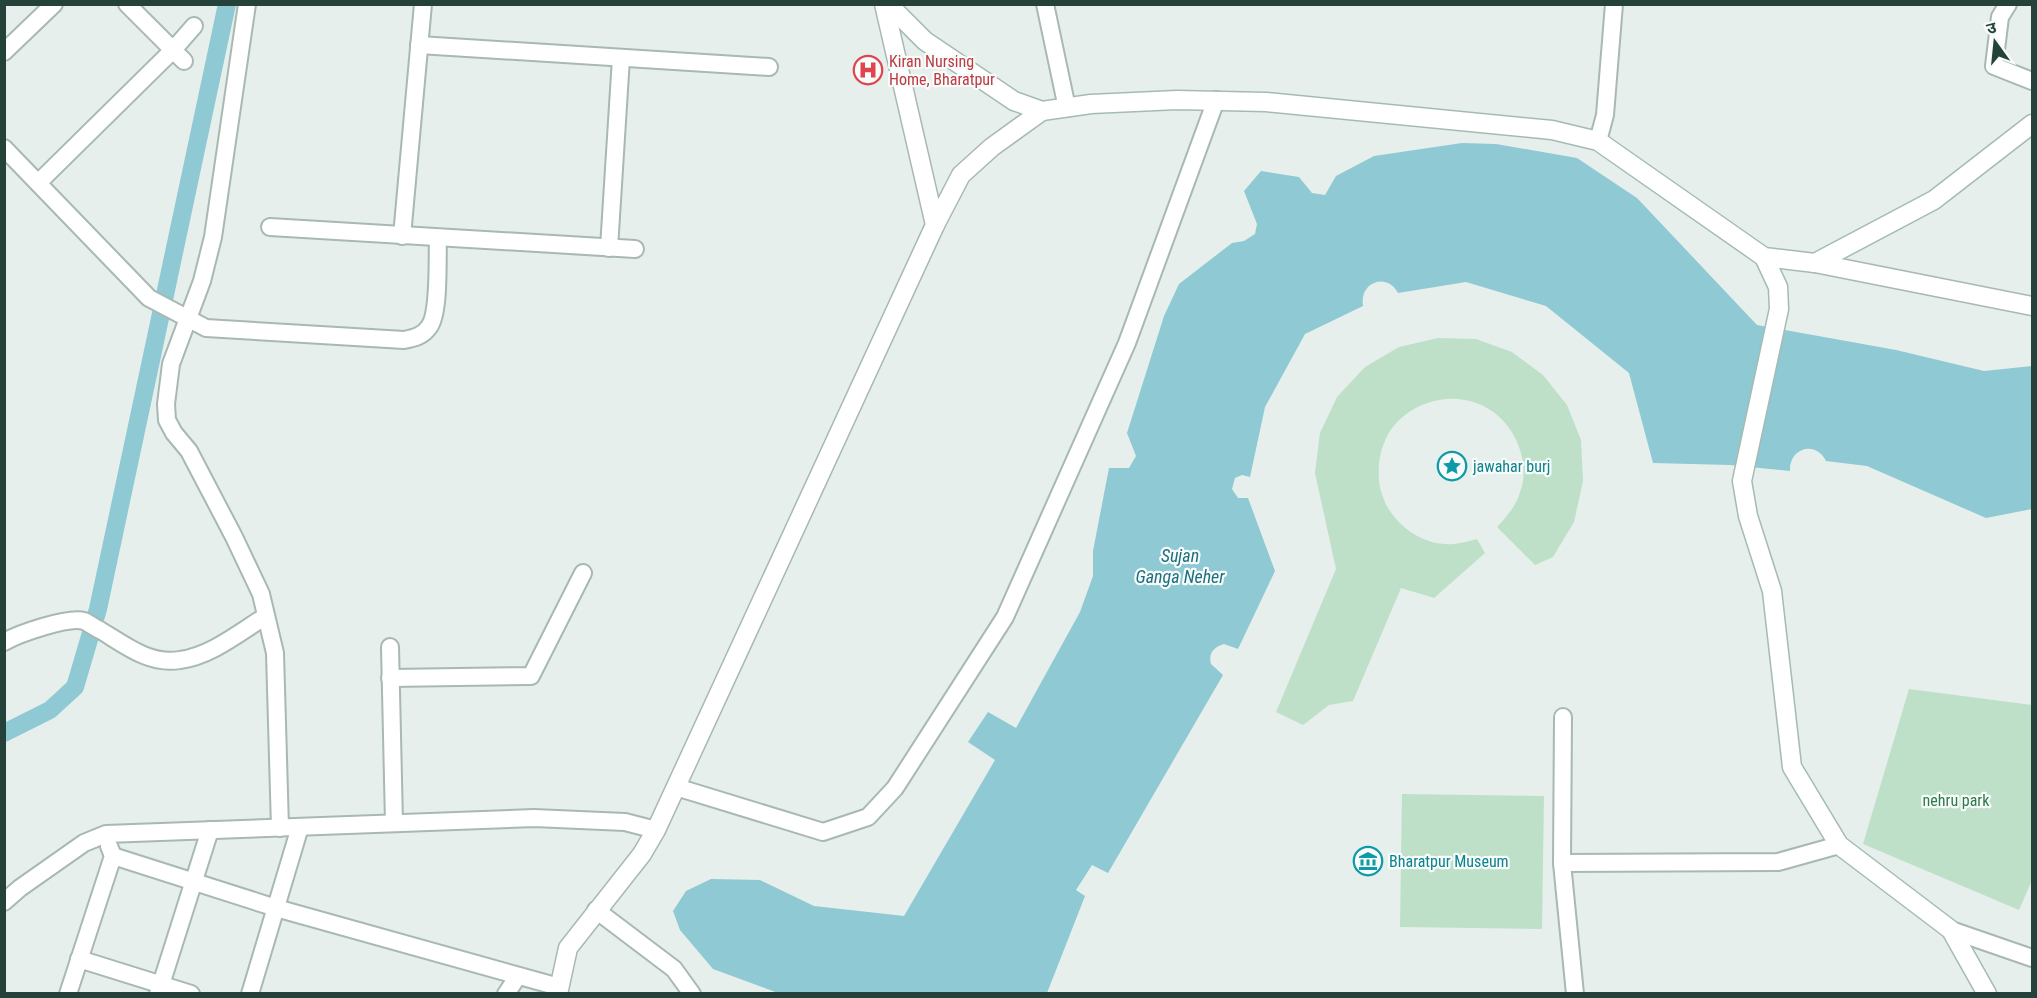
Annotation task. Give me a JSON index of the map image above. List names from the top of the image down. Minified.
{"water":["Sujan Ganga Neher"],"parks":["nehru park"],"places":{"hospital":["Kiran Nursing Home, Bharatpur"],"place":["jawahar burj"],"museum":["Bharatpur Museum"]},"north":"top"}
